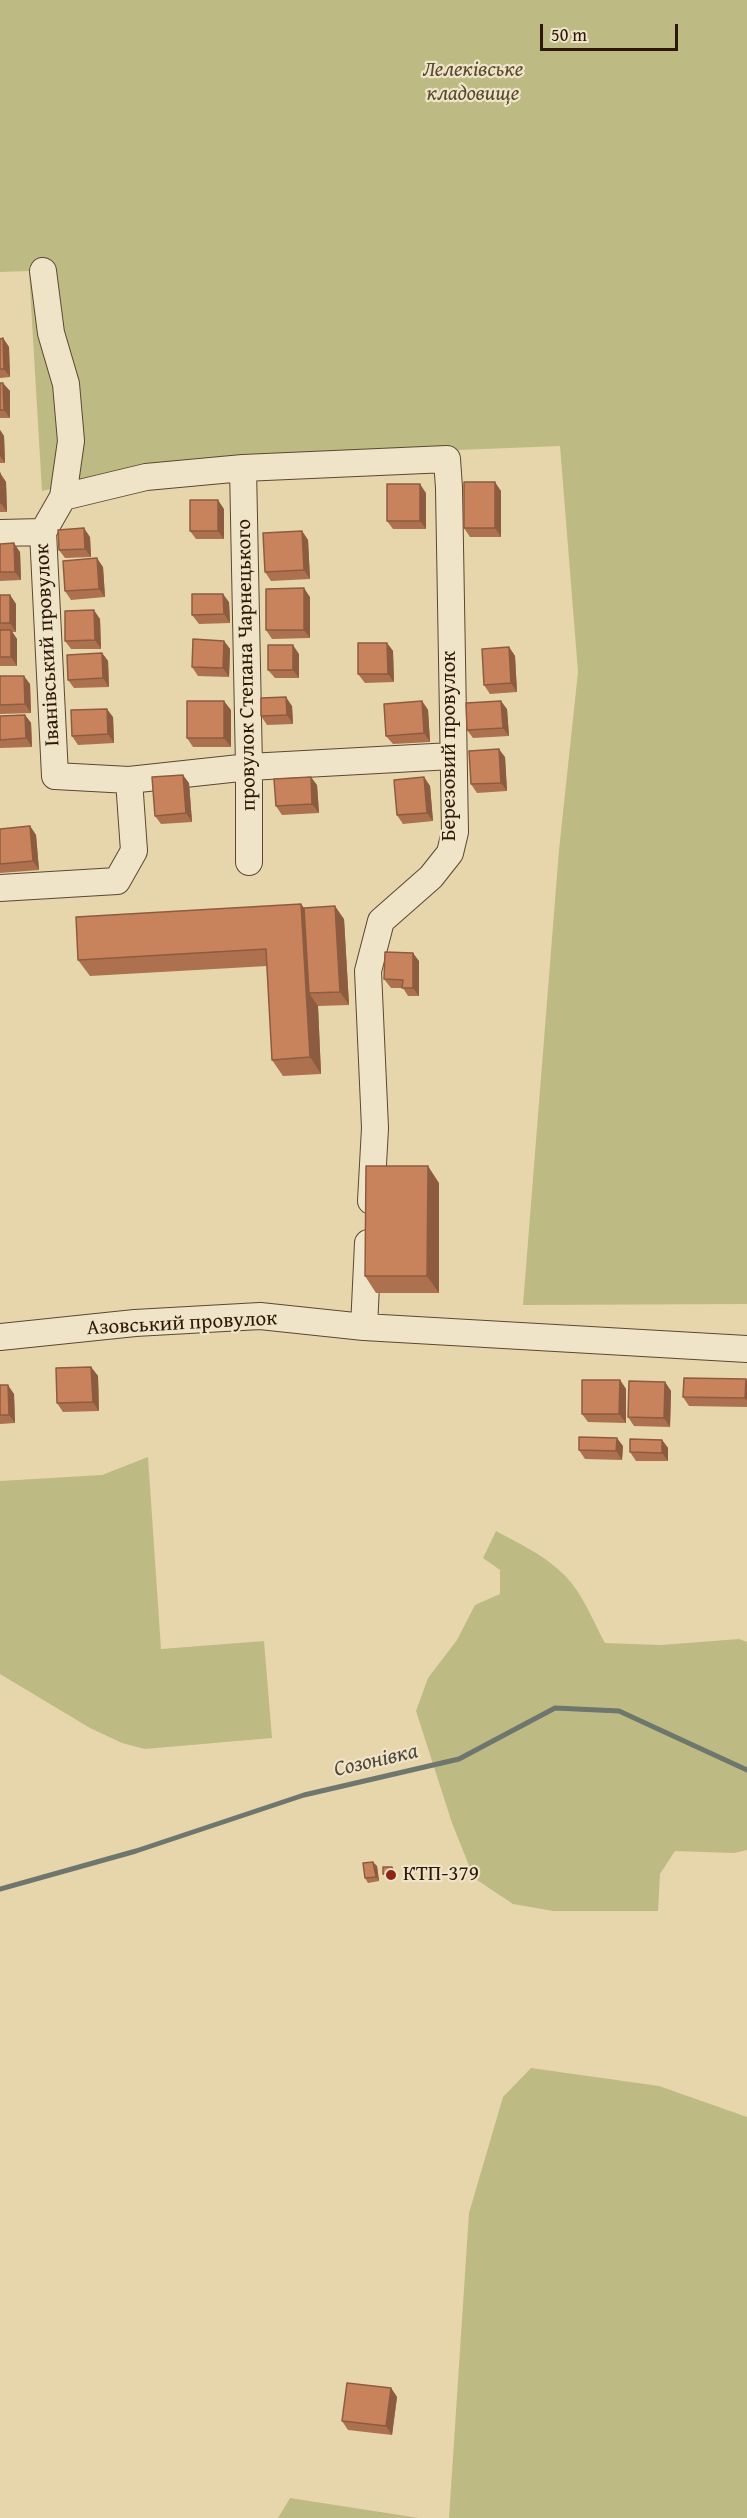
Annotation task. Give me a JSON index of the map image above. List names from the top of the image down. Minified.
{"streets":{"street":["Іванівський провулок","провулок Степана Чарнецького","Березовий провулок","Азовський провулок"]},"crossings":[["провулок Степана Чарнецького","Березовий провулок"],["Березовий провулок","Азовський провулок"]],"water":["Созонівка"],"parks":["Лелеківське кладовище"],"places":["КТП-379"],"scale_bar":"50 m"}
